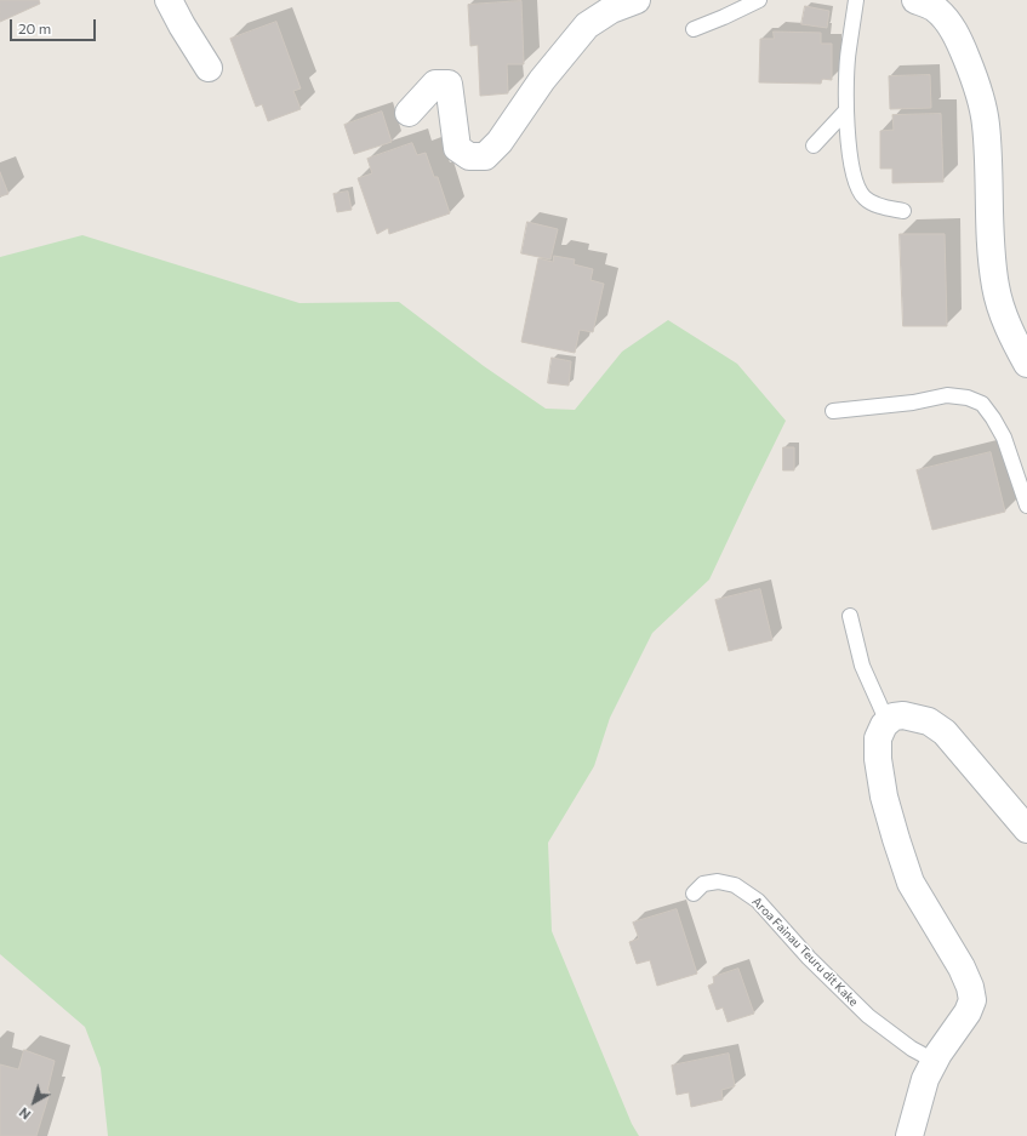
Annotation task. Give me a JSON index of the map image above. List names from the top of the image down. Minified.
{"streets":{"lane":["Aroa Fainau Teuru dit Kake"]},"scale_bar":"20 m","north":"bottom left"}
